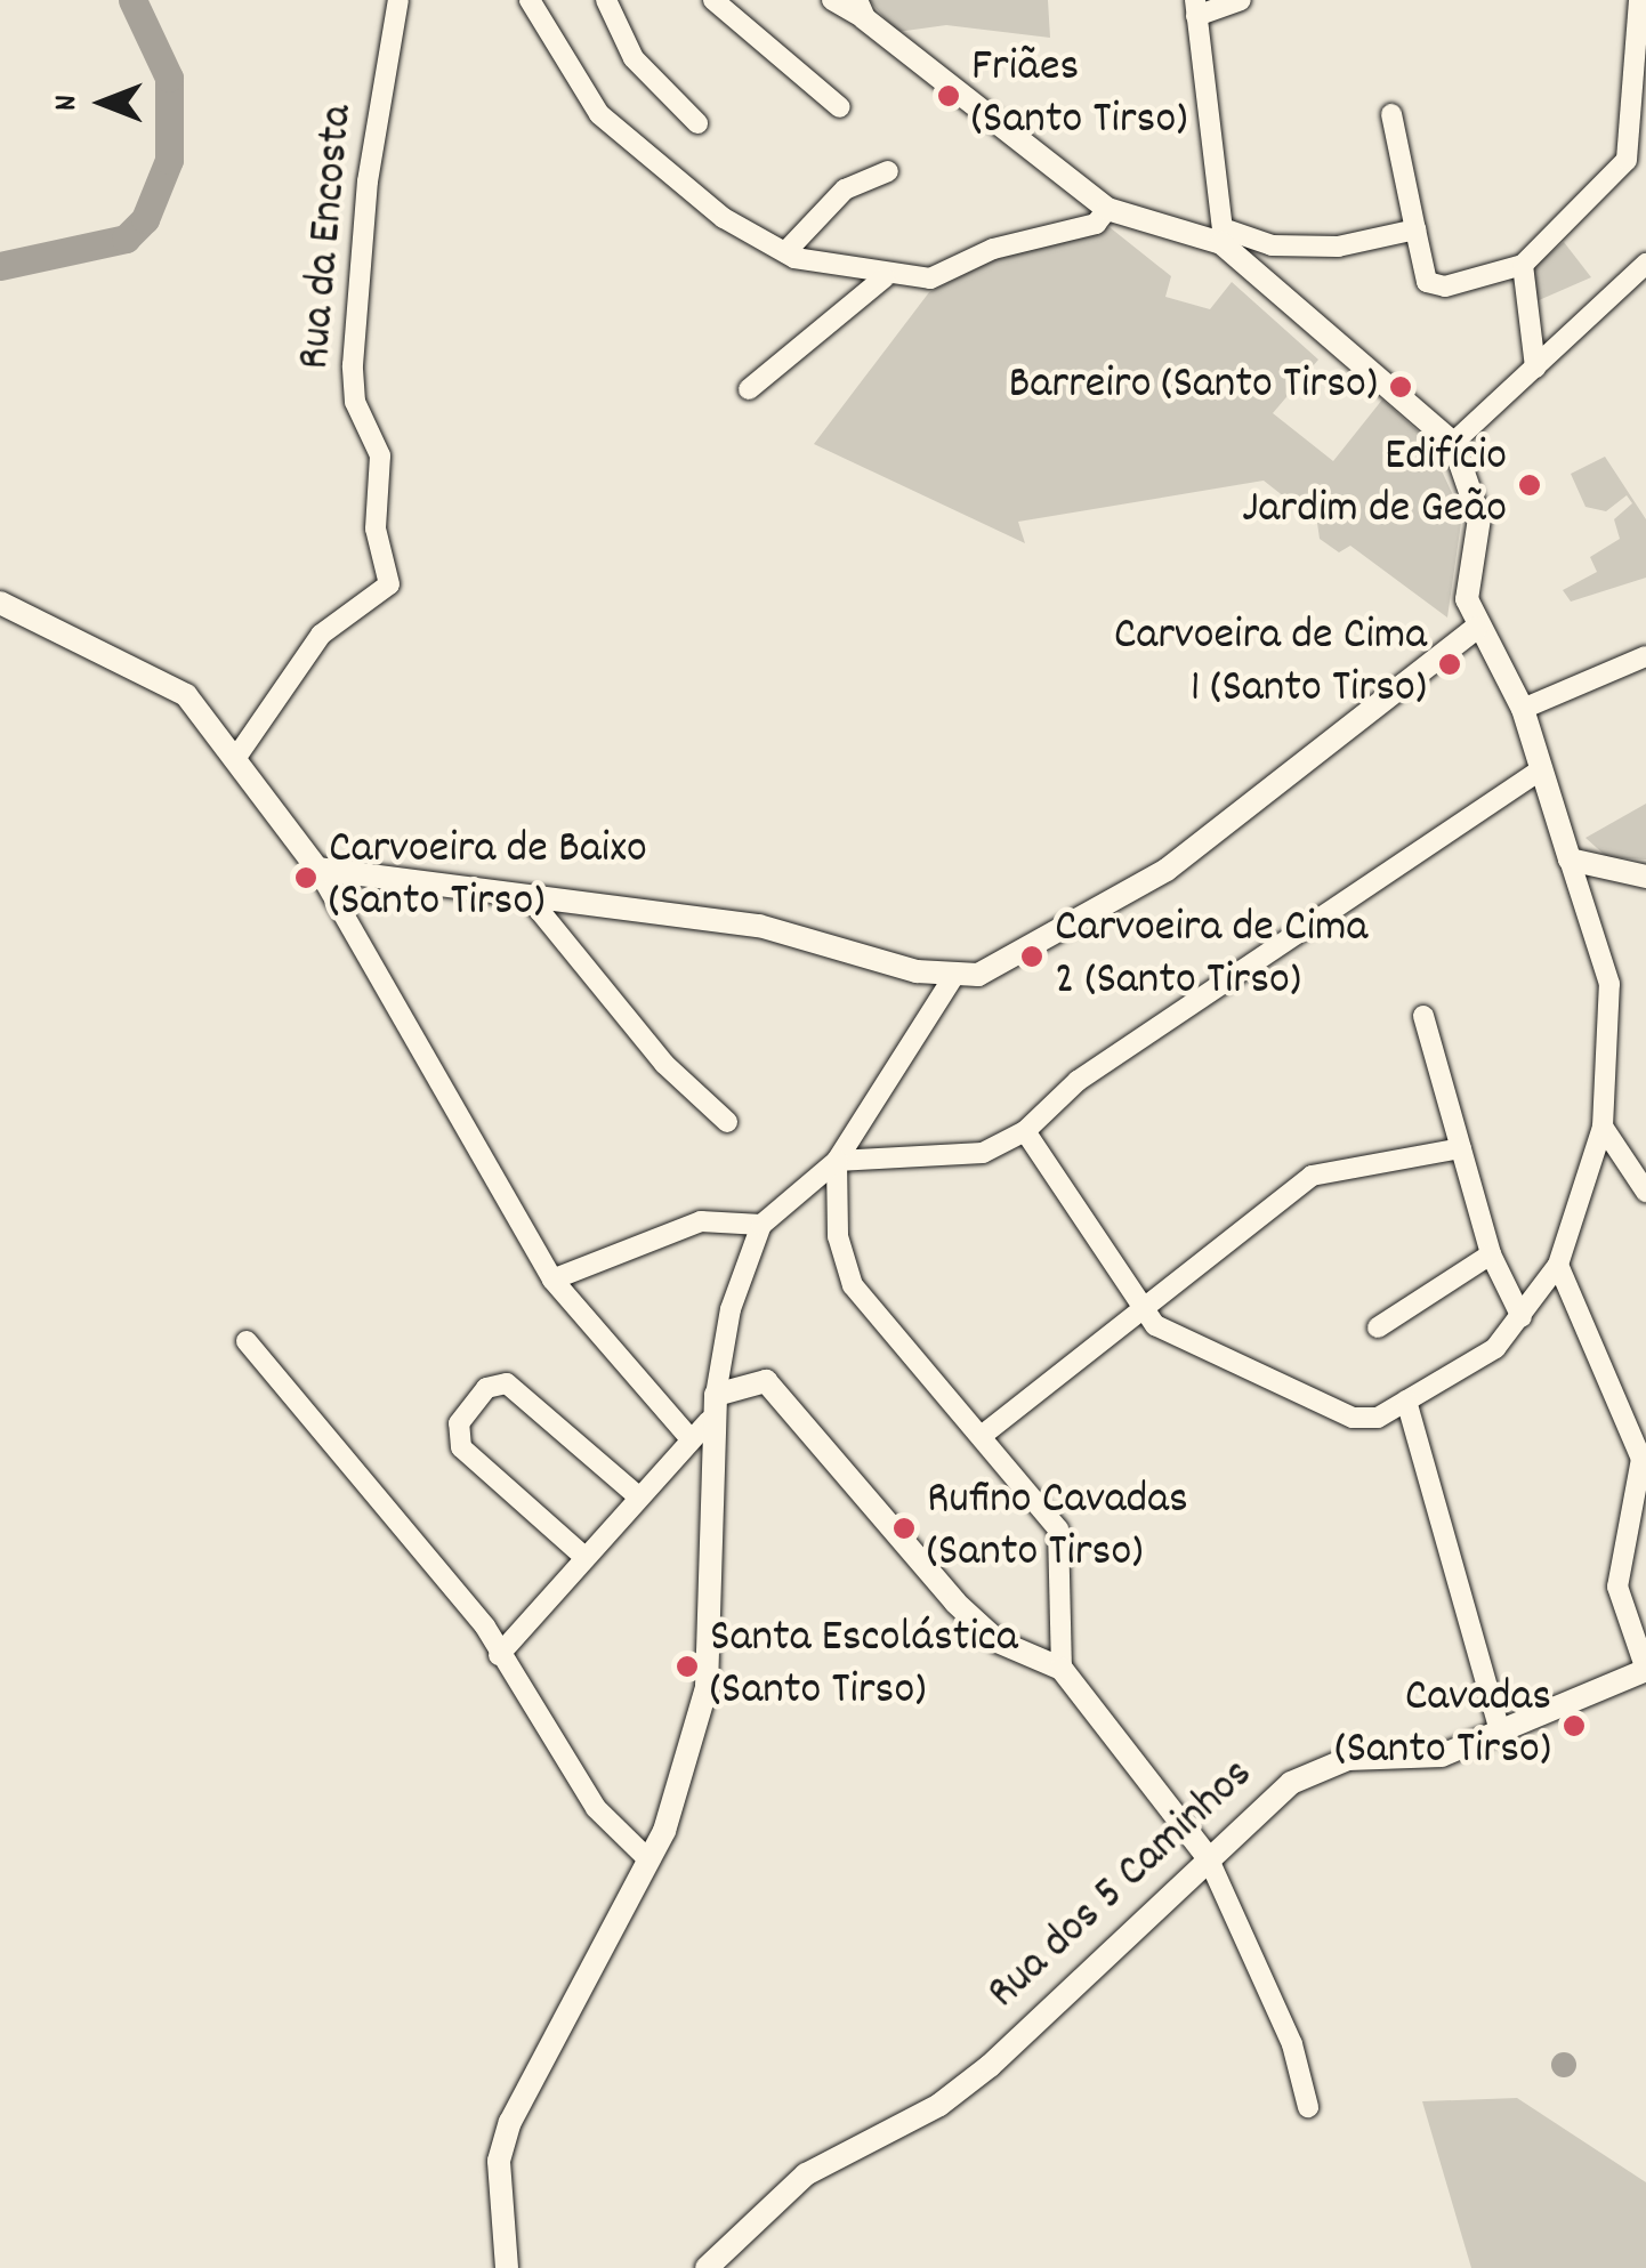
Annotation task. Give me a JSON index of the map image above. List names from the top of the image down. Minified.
{"streets":{"street":["Rua da Encosta","Rua dos 5 Caminhos"]},"places":["Friães (Santo Tirso)","Barreiro (Santo Tirso)","Edifício Jardim de Geão","Carvoeira de Cima 1 (Santo Tirso)","Carvoeira de Baixo (Santo Tirso)","Carvoeira de Cima 2 (Santo Tirso)","Rufino Cavadas (Santo Tirso)","Santa Escolástica (Santo Tirso)","Cavadas (Santo Tirso)"],"north":"left"}
